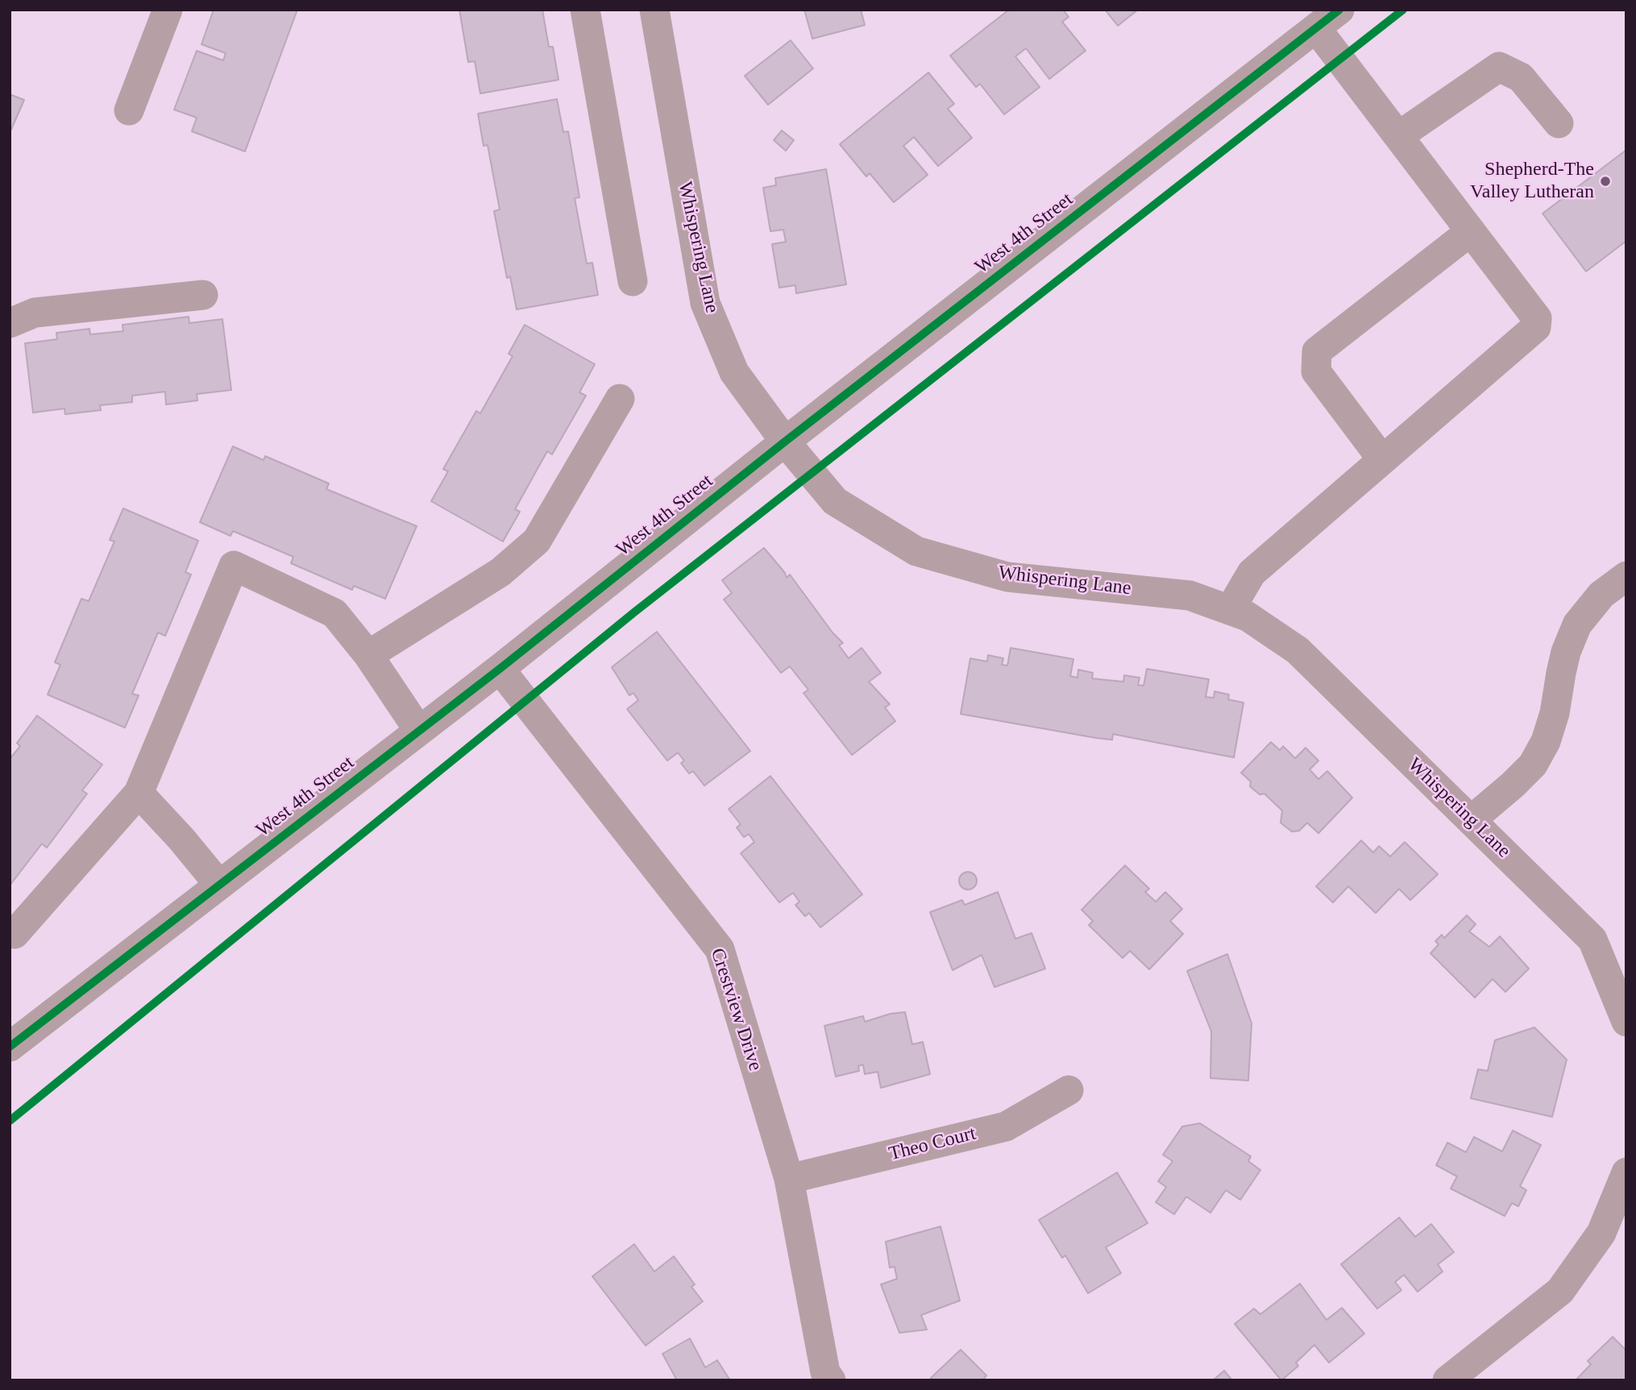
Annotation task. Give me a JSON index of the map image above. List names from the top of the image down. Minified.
{"streets":{"street":["West 4th Street","Whispering Lane","Crestview Drive","Theo Court"]},"crossings":[["West 4th Street","Whispering Lane"],["West 4th Street","Crestview Drive"],["Crestview Drive","Theo Court"]],"places":["Shepherd-The Valley Lutheran"]}
